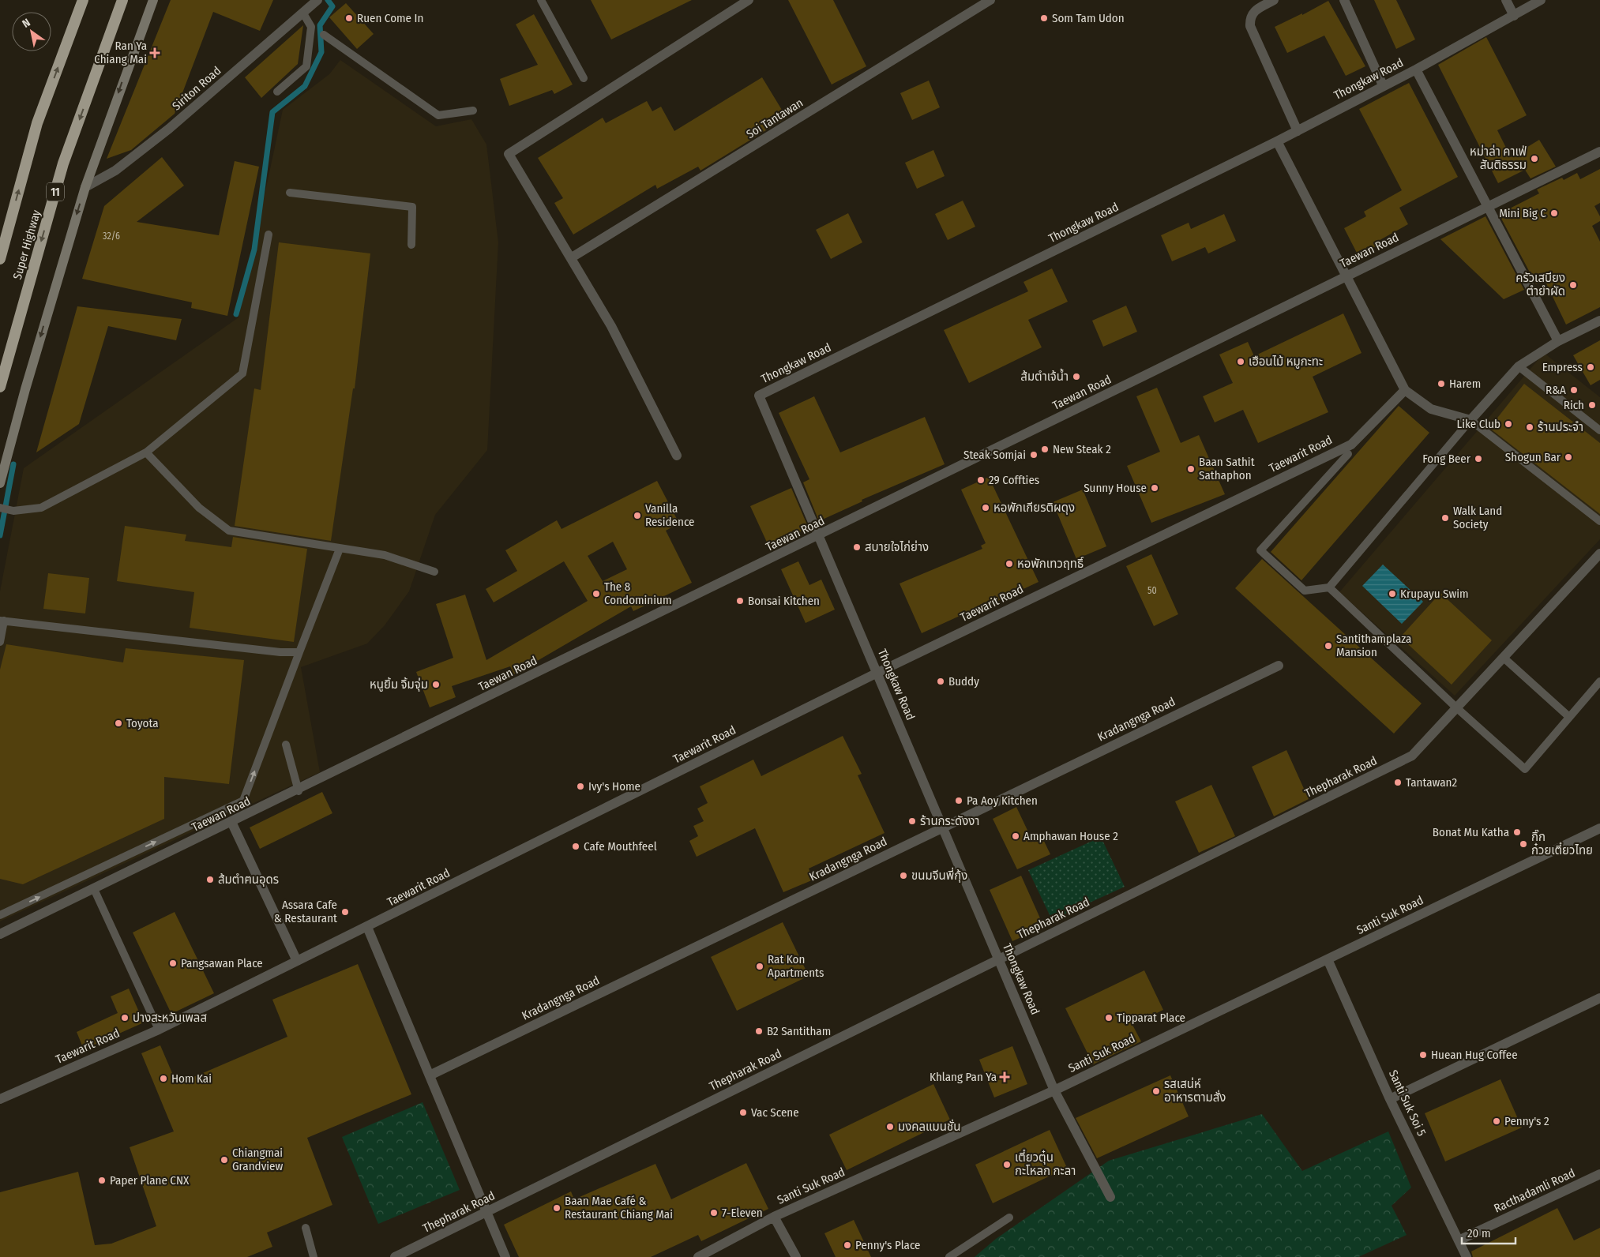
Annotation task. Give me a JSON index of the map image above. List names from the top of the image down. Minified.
{"streets":{"highway":["11","Super Highway"],"street":["Thongkaw Road","Siriton Road","Soi Tantawan","Taewan Road","Taewarit Road","Kradangnga Road","Thepharak Road","Santi Suk Road","Santi Suk Soi 5","Racthadamli Road"]},"crossings":[["Thongkaw Road","Taewan Road"],["Thongkaw Road","Taewarit Road"],["Thongkaw Road","Kradangnga Road"],["Thongkaw Road","Thepharak Road"],["Thongkaw Road","Santi Suk Road"],["Santi Suk Road","Santi Suk Soi 5"],["Santi Suk Soi 5","Racthadamli Road"]],"places":{"other":["Ruen Come In","Som Tam Udon","หม่าล่า คาเฟ่ สันติธรรม","Mini Big C","ครัวเสบียง ตำยำผัด","เฮือนไม้ หมูกะทะ","Empress","ส้มตำเจ้น้ำ","Harem","R&A","Rich","Like Club","ร้านประจำ","New Steak 2","Steak Somjai","Shogun Bar","Fong Beer","Baan Sathit Sathaphon","29 Coffties","Sunny House","หอพักเกียรติผดุง","Vanilla Residence","Walk Land Society","สบายใจไก่ย่าง","หอพักเทวฤทธิ์","The 8 Condominium","Krupayu Swim","Bonsai Kitchen","Santithamplaza Mansion","Buddy","หนูยิ้ม จิ้มจุ่ม","Toyota","Tantawan2","Ivy's Home","Pa Aoy Kitchen","ร้านกระดังงา","Bonat Mu Katha","Amphawan House 2","กิ๊ก ก๋วยเตี๋ยวไทย","Cafe Mouthfeel","ขนมจีนพี่กุ้ง","ส้มตำฅนอุดร","Assara Cafe & Restaurant","Pangsawan Place","Rat Kon Apartments","ปางสะหวันเพลส","Tipparat Place","B2 Santitham","Huean Hug Coffee","Hom Kai","รสเสน่ห์ อาหารตามสั่ง","Vac Scene","Penny's 2","มงคลแมนชั่น","Chiangmai Grandview","เตี๋ยวตุ๋น กะโหลก กะลา","Paper Plane CNX","Baan Mae Café & Restaurant Chiang Mai","7-Eleven","Penny's Place"],"health":["Ran Ya Chiang Mai","Khlang Pan Ya"]},"house_numbers":["32/6","50"],"scale_bar":"20 m","north":"top left"}
